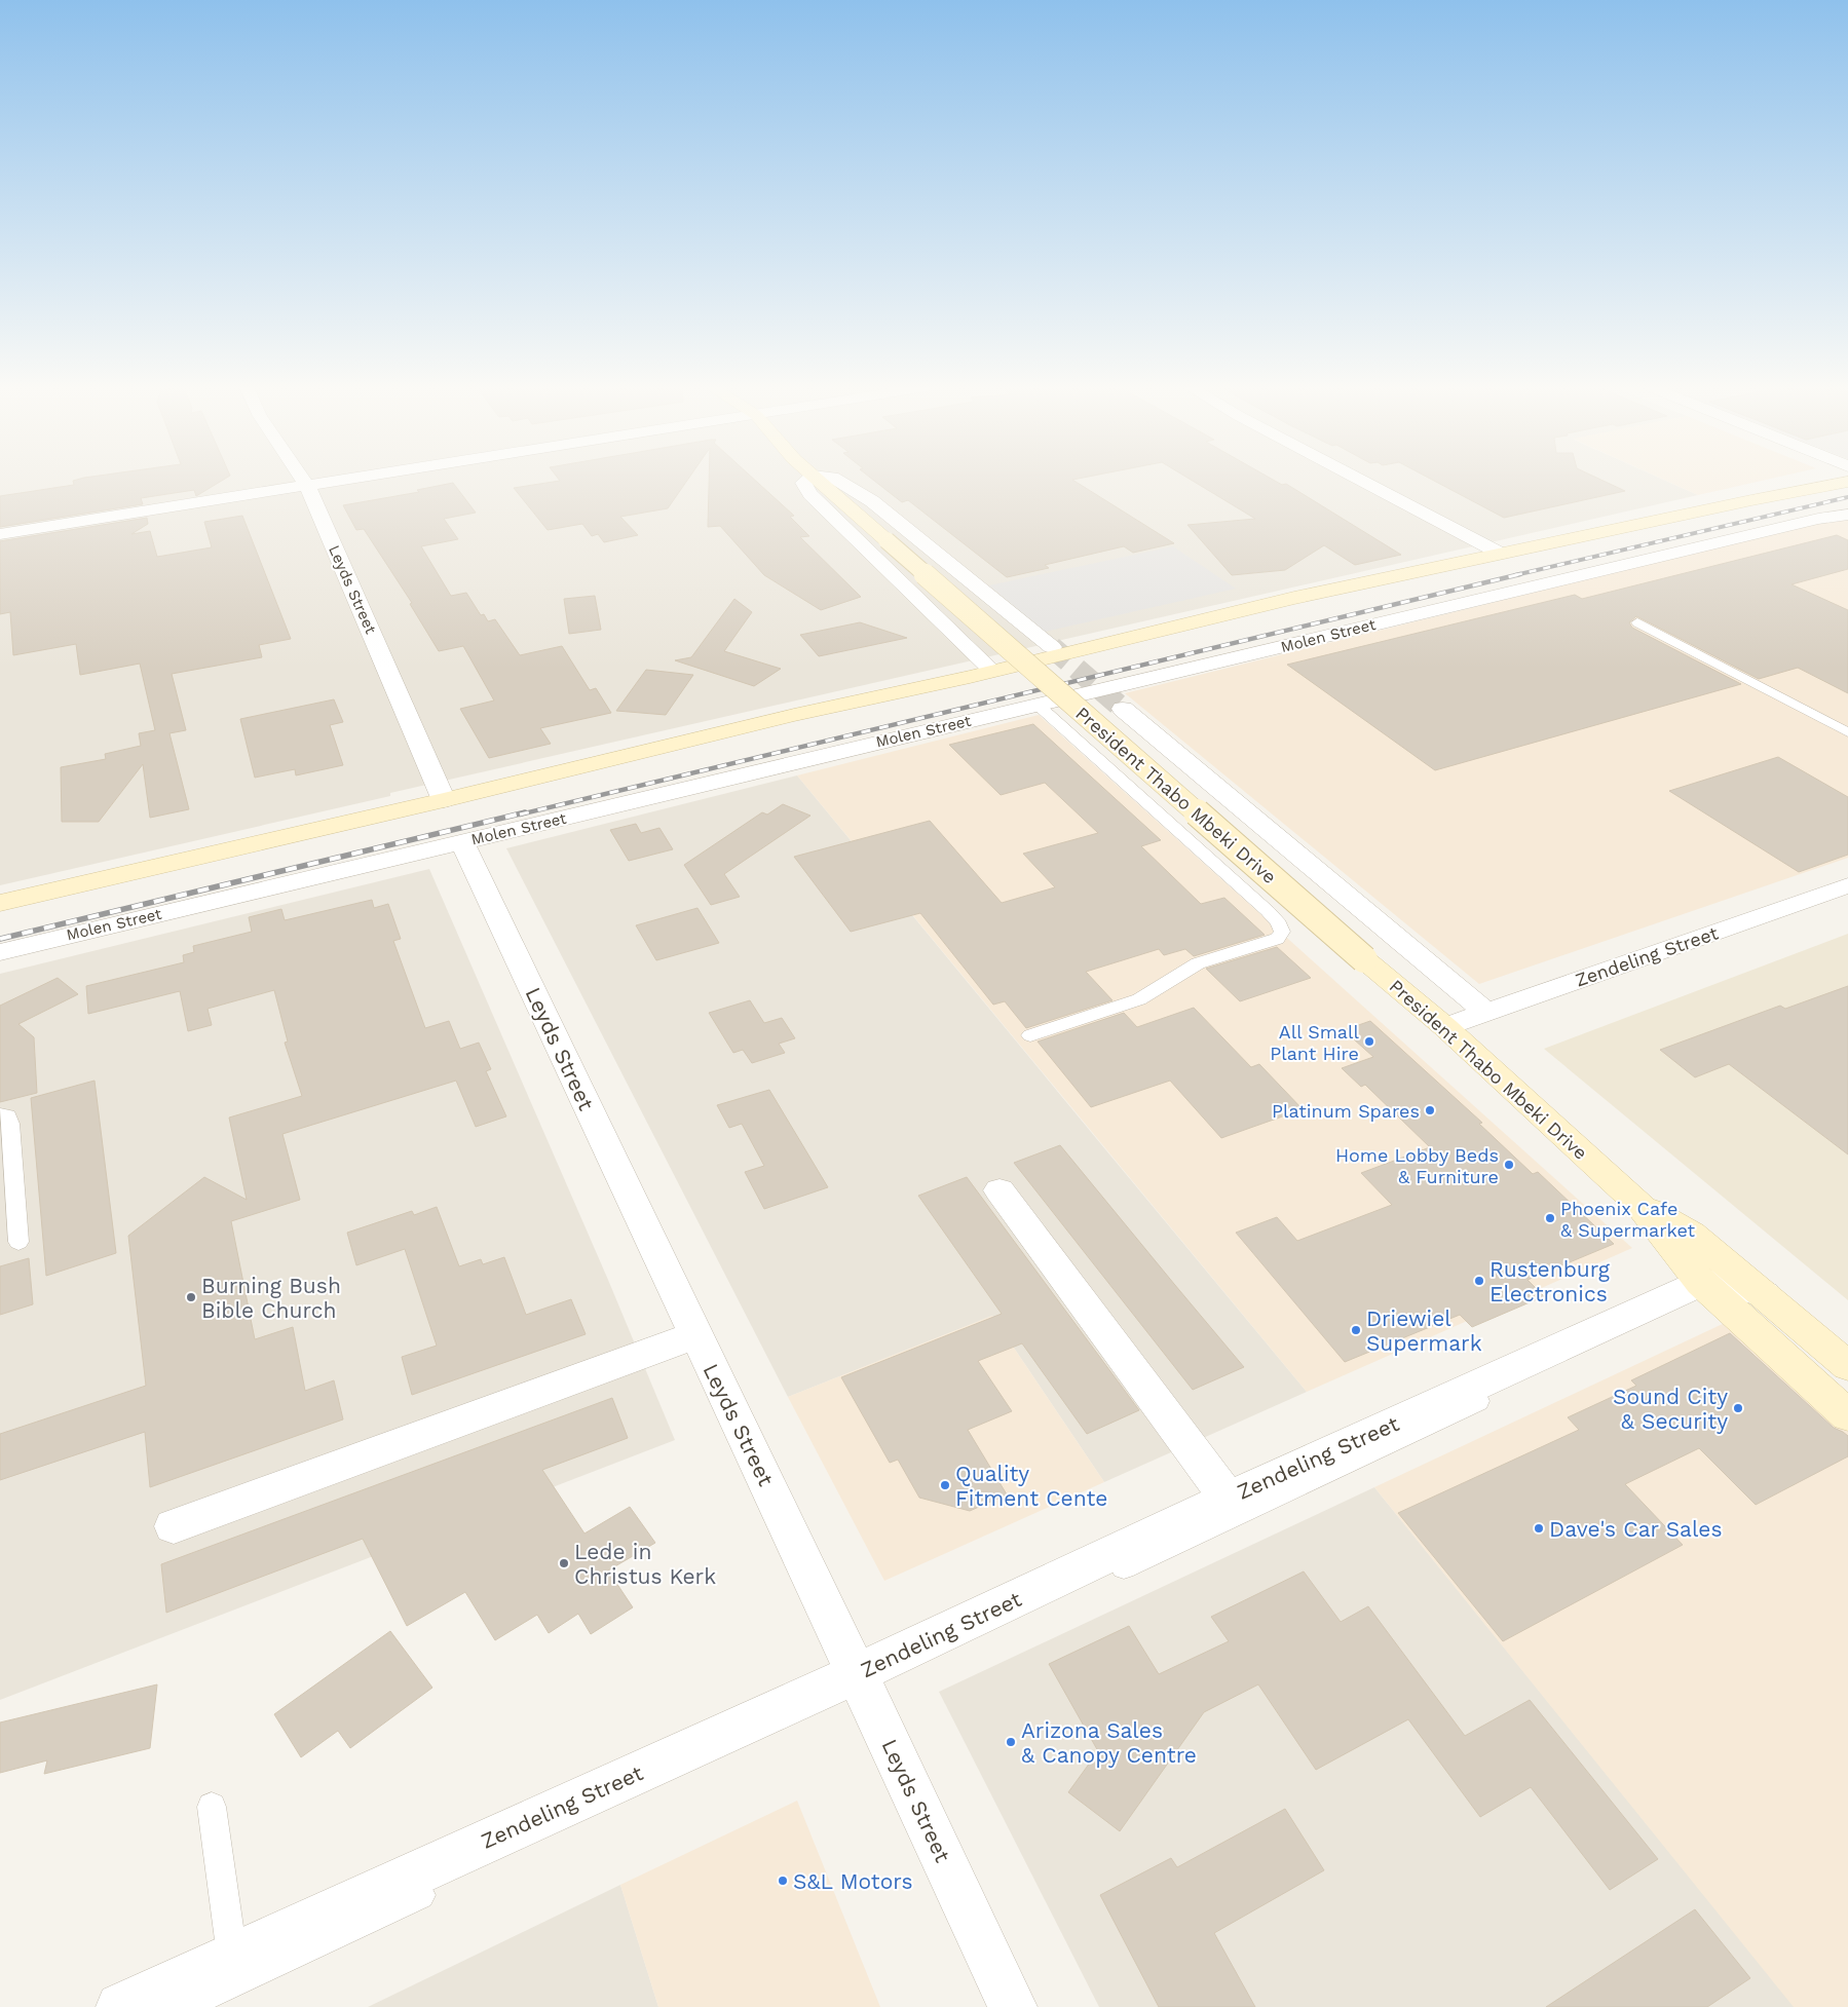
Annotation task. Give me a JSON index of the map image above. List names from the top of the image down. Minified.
{"streets":{"street":["Leyds Street","Molen Street","President Thabo Mbeki Drive","Zendeling Street"]},"crossings":[["Leyds Street","Molen Street"],["Leyds Street","Zendeling Street"],["President Thabo Mbeki Drive","Zendeling Street"]],"places":["All Small Plant Hire","Platinum Spares","Home Lobby Beds & Furniture","Phoenix Cafe & Supermarket","Rustenburg Electronics","Burning Bush Bible Church","Driewiel Supermark","Sound City & Security","Quality Fitment Cente","Dave's Car Sales","Lede in Christus Kerk","Arizona Sales & Canopy Centre","S&L Motors"]}
